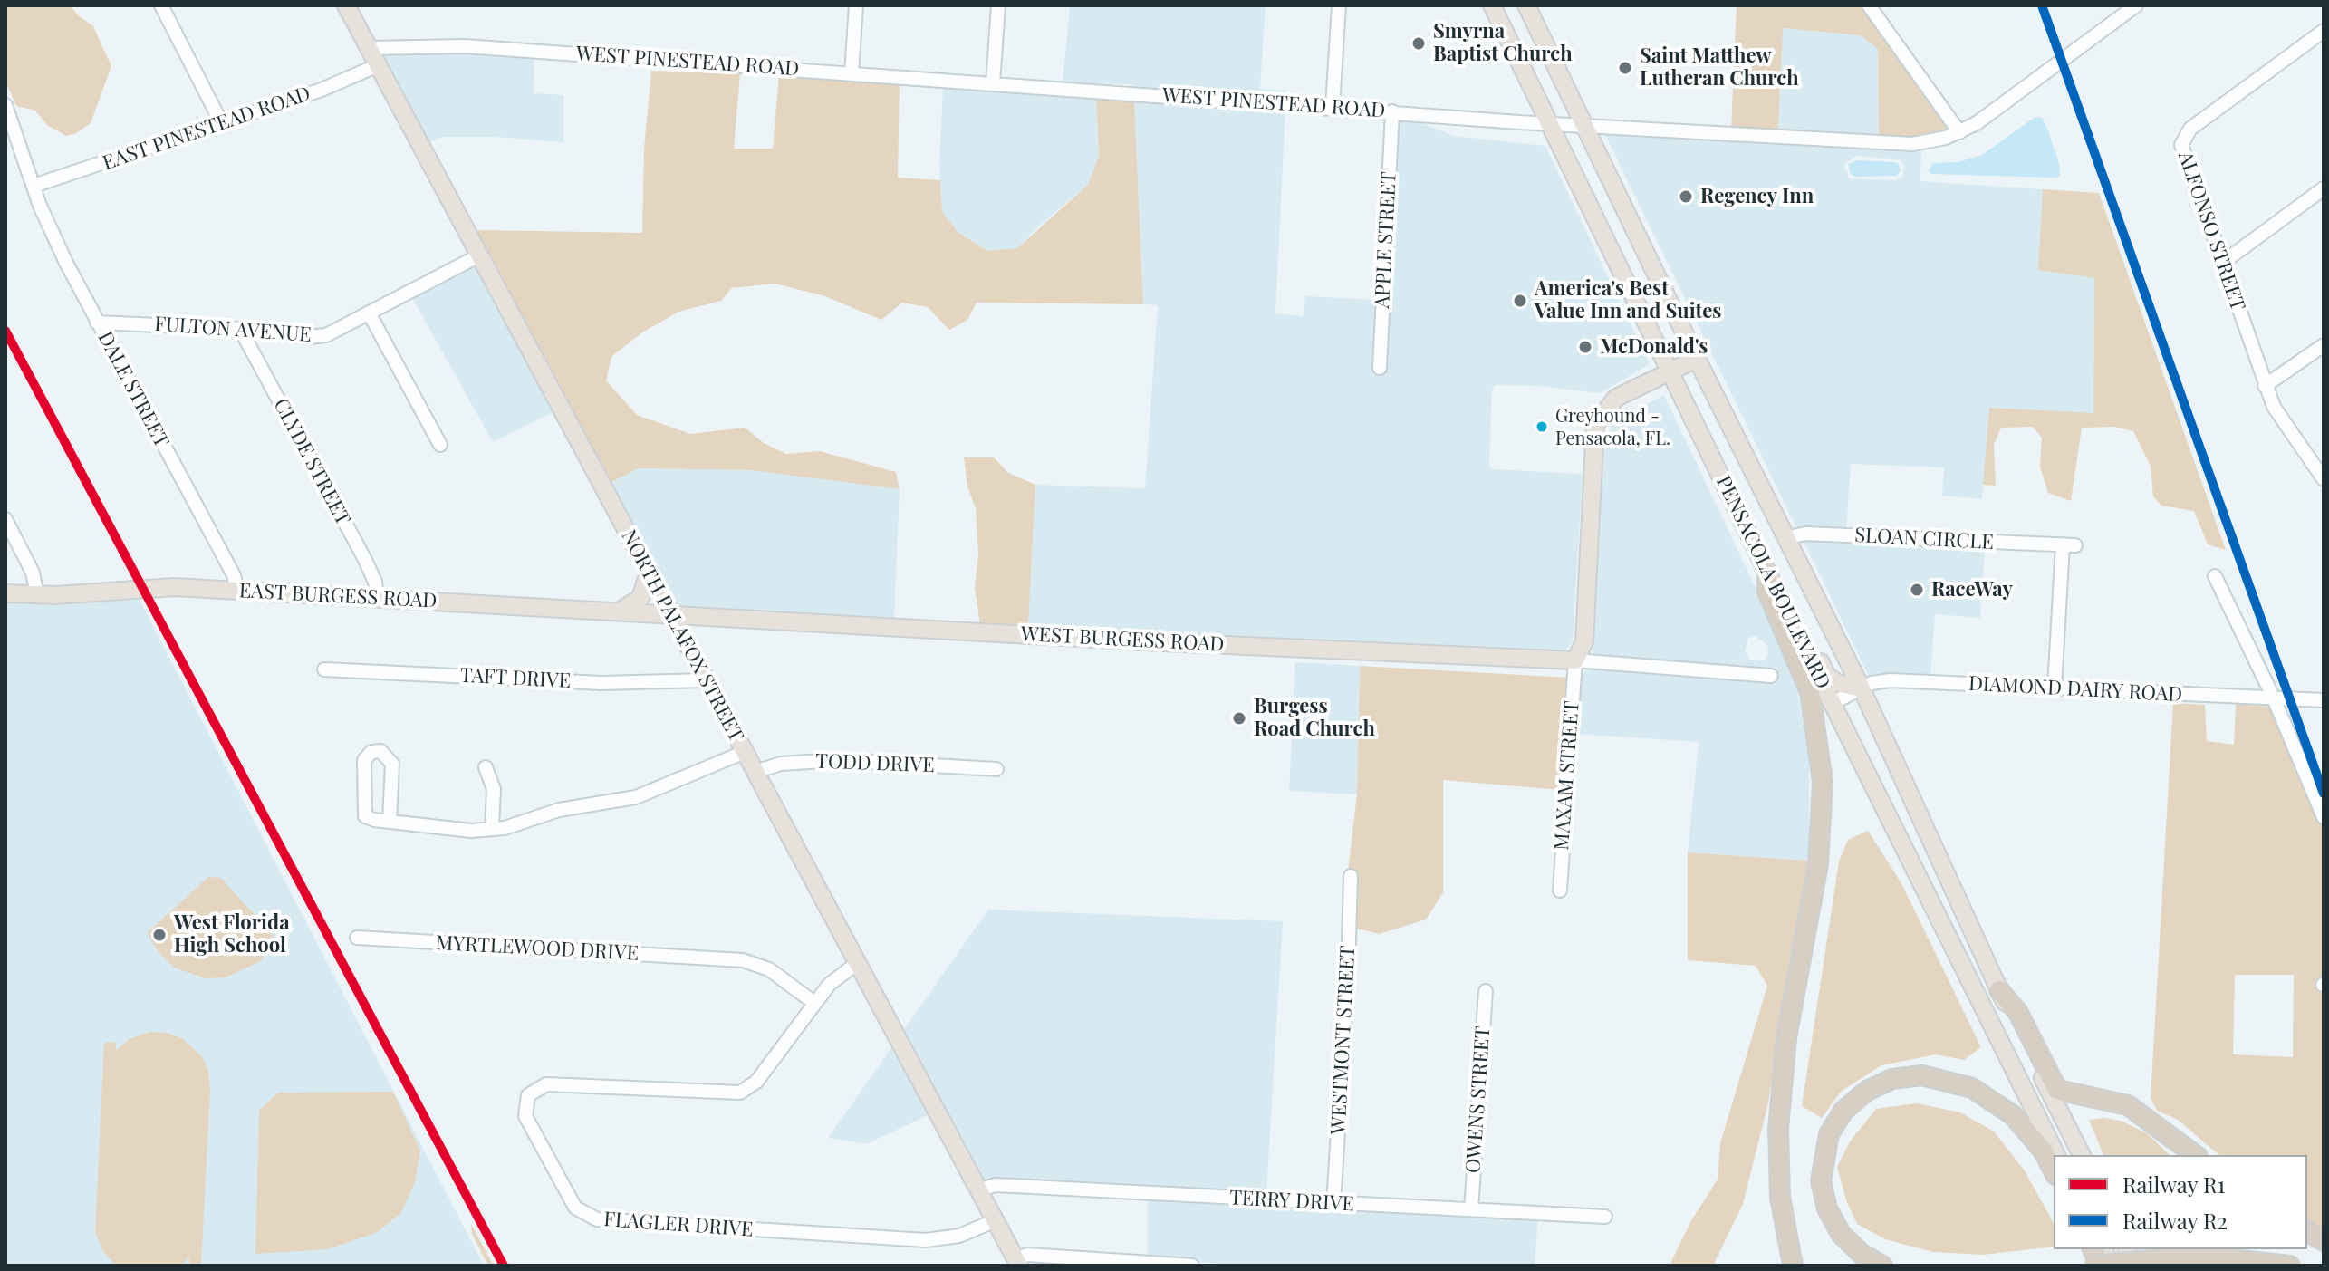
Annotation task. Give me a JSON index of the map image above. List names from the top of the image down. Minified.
{"streets":{"main road":["PENSACOLA BOULEVARD","EAST BURGESS ROAD","NORTH PALAFOX STREET","WEST BURGESS ROAD"],"street":["WEST PINESTEAD ROAD","EAST PINESTEAD ROAD","ALFONSO STREET","APPLE STREET","FULTON AVENUE","DALE STREET","CLYDE STREET","SLOAN CIRCLE","TAFT DRIVE","DIAMOND DAIRY ROAD","TODD DRIVE","MAXAM STREET","MYRTLEWOOD DRIVE","WESTMONT STREET","OWENS STREET","TERRY DRIVE","FLAGLER DRIVE"]},"crossings":[["WEST PINESTEAD ROAD","APPLE STREET"],["WEST PINESTEAD ROAD","PENSACOLA BOULEVARD"],["WEST PINESTEAD ROAD","NORTH PALAFOX STREET"],["EAST PINESTEAD ROAD","DALE STREET"],["EAST PINESTEAD ROAD","NORTH PALAFOX STREET"],["FULTON AVENUE","DALE STREET"],["FULTON AVENUE","CLYDE STREET"],["FULTON AVENUE","NORTH PALAFOX STREET"],["DALE STREET","EAST BURGESS ROAD"],["CLYDE STREET","EAST BURGESS ROAD"],["SLOAN CIRCLE","PENSACOLA BOULEVARD"],["SLOAN CIRCLE","DIAMOND DAIRY ROAD"],["PENSACOLA BOULEVARD","DIAMOND DAIRY ROAD"],["EAST BURGESS ROAD","NORTH PALAFOX STREET"],["EAST BURGESS ROAD","WEST BURGESS ROAD"],["NORTH PALAFOX STREET","WEST BURGESS ROAD"],["NORTH PALAFOX STREET","TAFT DRIVE"],["NORTH PALAFOX STREET","TODD DRIVE"],["NORTH PALAFOX STREET","TERRY DRIVE"],["NORTH PALAFOX STREET","FLAGLER DRIVE"],["WEST BURGESS ROAD","MAXAM STREET"],["MYRTLEWOOD DRIVE","FLAGLER DRIVE"],["WESTMONT STREET","TERRY DRIVE"],["OWENS STREET","TERRY DRIVE"]],"places":["Smyrna Baptist Church","Saint Matthew Lutheran Church","Regency Inn","America's Best Value Inn and Suites","McDonald's","Greyhound - Pensacola, FL.","RaceWay","Burgess Road Church","West Florida High School"],"lines":["rail line R2","rail line R1"],"legend":["Railway R1","Railway R2"]}
